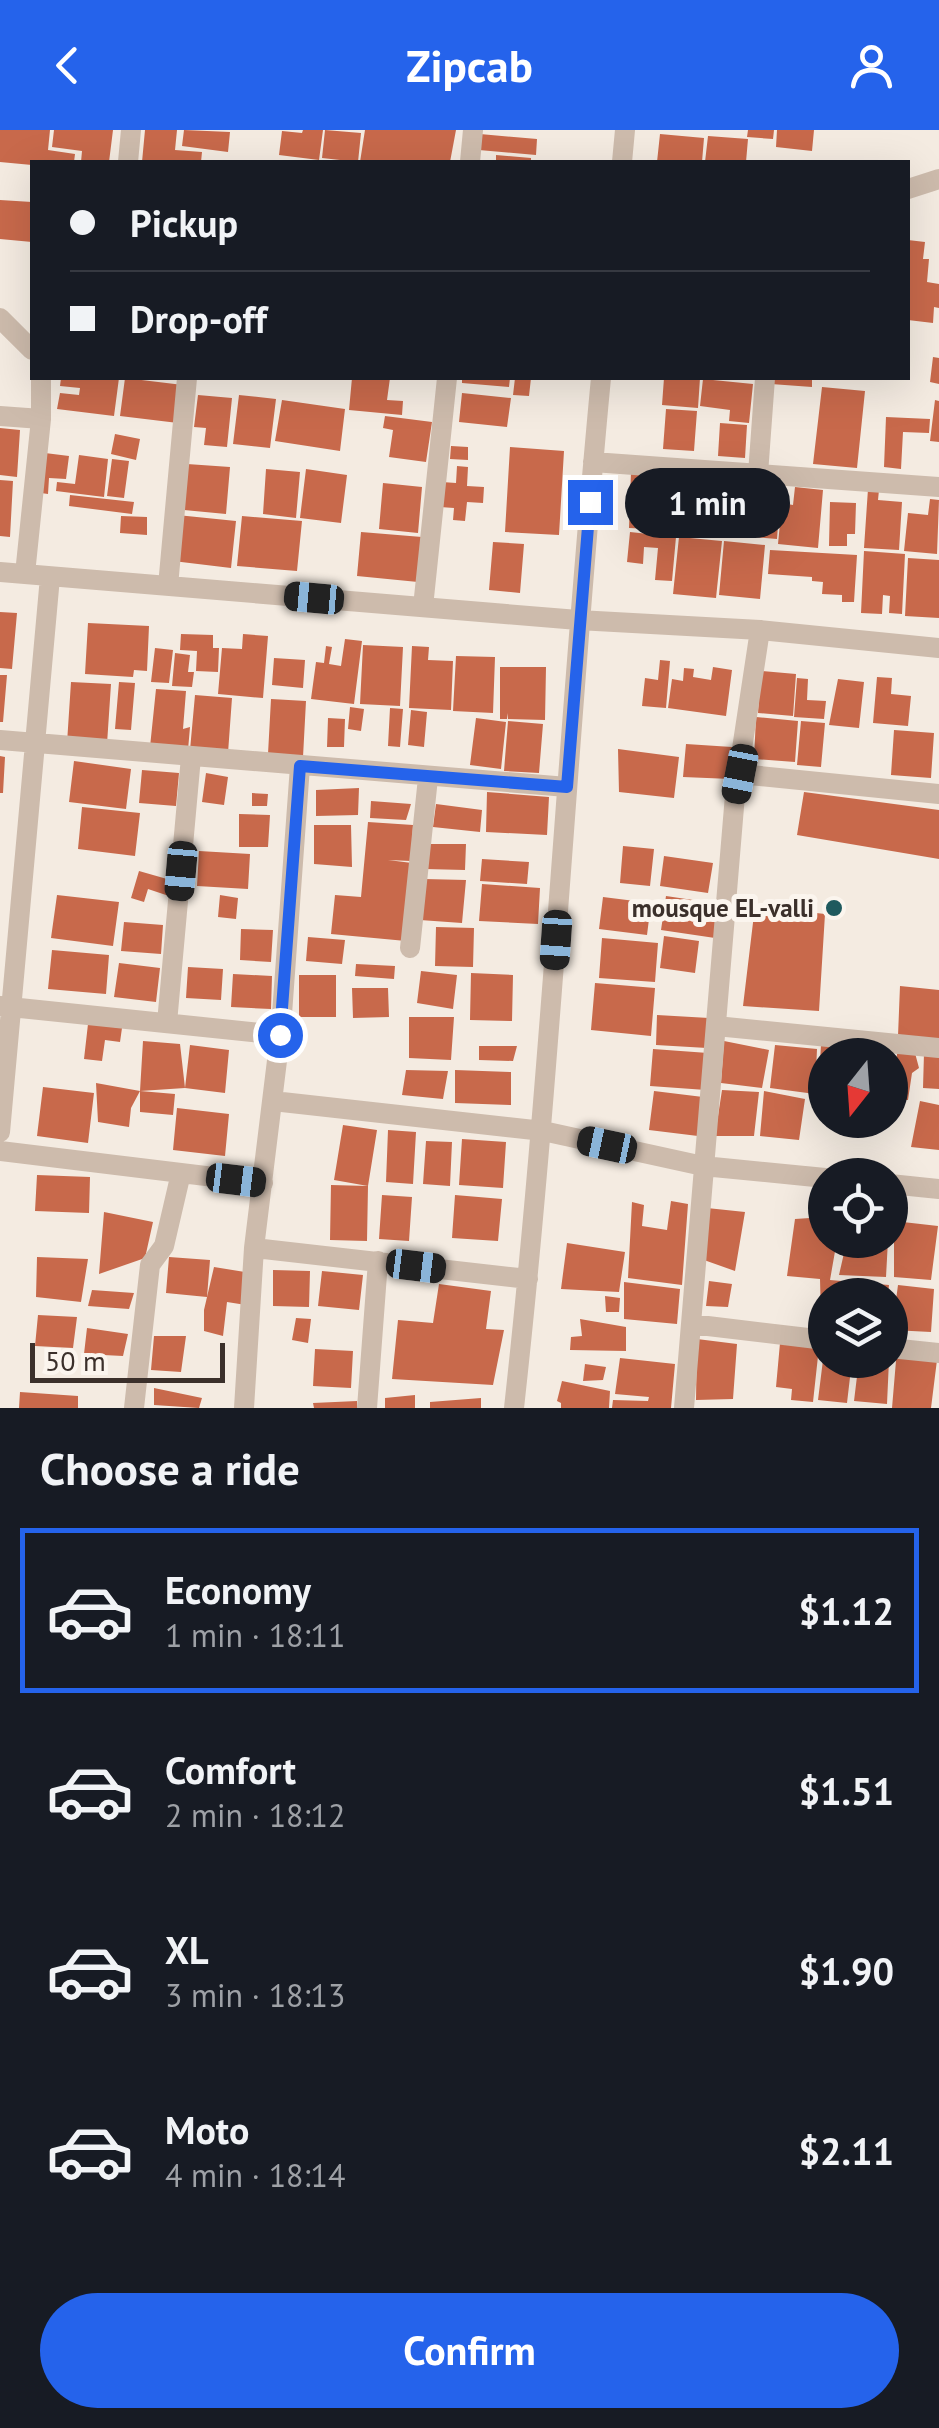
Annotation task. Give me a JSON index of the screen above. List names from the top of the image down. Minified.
{"places":["mousque EL-valli"],"scale_bar":"50 m","north":"bottom","page":{"header":"Zipcab","banner":["Pickup","Drop-off"],"bubble":"1 min","scale":"50 m","heading":"Choose a ride","list":[{"name":"Economy","note":"1 min · 18:11","value":"$1.12"},{"name":"Comfort","note":"2 min · 18:12","value":"$1.51"},{"name":"XL","note":"3 min · 18:13","value":"$1.90"},{"name":"Moto","note":"4 min · 18:14","value":"$2.11"}],"buttons":"Confirm"}}
